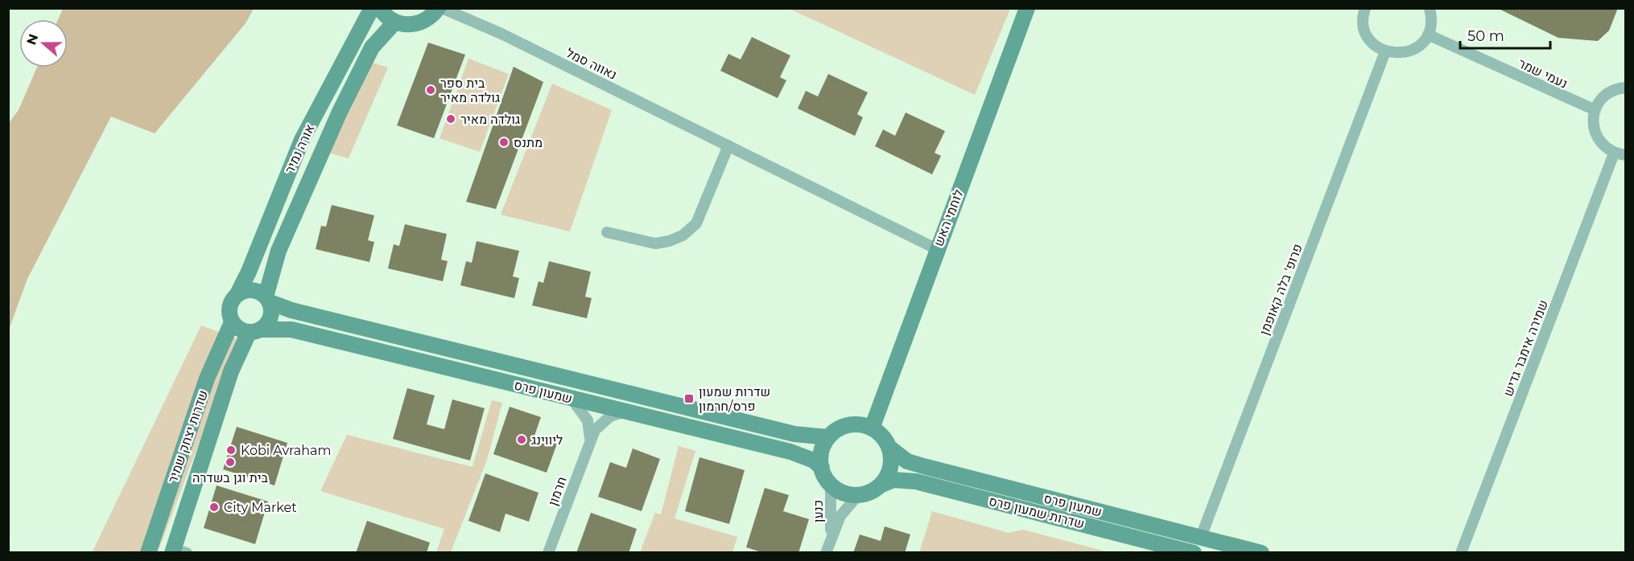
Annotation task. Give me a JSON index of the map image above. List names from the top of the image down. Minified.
{"streets":{"street":["נאווה סמל","נעמי שמר","אורה נמיר","לוחמי האש","פרופ' בלה קאופמן","שמירה אימבר גדיש","שמעון פרס","שדרות יצחק שמיר","חרמון","כנען","שדרות שמעון פרס"]},"crossings":[["נאווה סמל","לוחמי האש"],["אורה נמיר","שמעון פרס"],["אורה נמיר","שדרות יצחק שמיר"],["לוחמי האש","שמעון פרס"],["לוחמי האש","כנען"],["לוחמי האש","שדרות שמעון פרס"],["פרופ' בלה קאופמן","שמעון פרס"],["שמעון פרס","שדרות יצחק שמיר"],["שמעון פרס","חרמון"],["שמעון פרס","כנען"],["שמעון פרס","שדרות שמעון פרס"],["כנען","שדרות שמעון פרס"]],"places":{"other":["בית ספר גולדה מאיר","גולדה מאיר","מתנס","ליווינג","Kobi Avraham","בית וגן בשדרה","City Market"],"transit":["שדרות שמעון פרס/חרמון"]},"scale_bar":"50 m","north":"left"}
